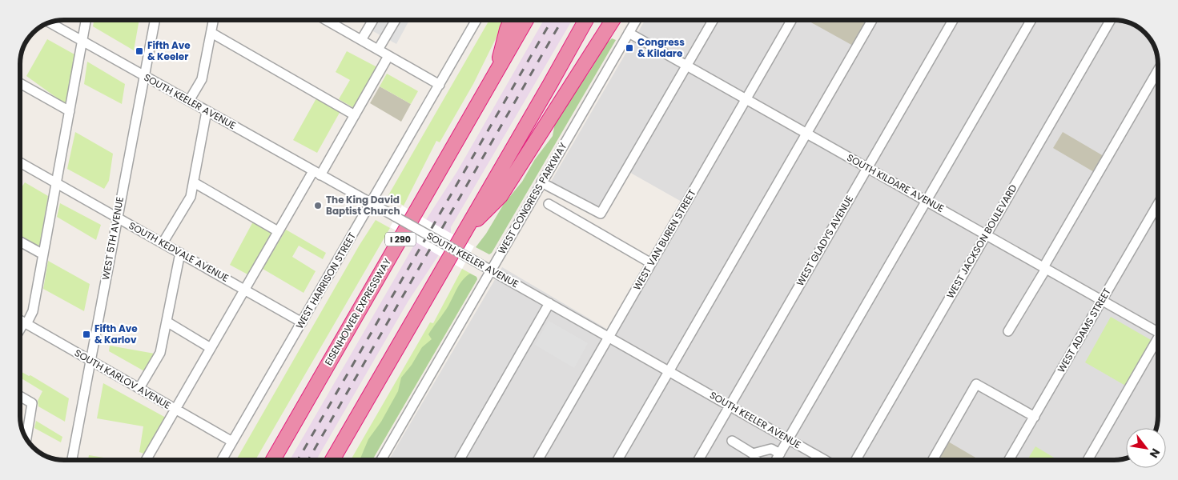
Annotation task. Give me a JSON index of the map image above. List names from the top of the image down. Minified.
{"streets":{"highway":["I 290","EISENHOWER EXPRESSWAY"],"street":["SOUTH KEELER AVENUE","SOUTH KILDARE AVENUE","WEST CONGRESS PARKWAY","WEST 5TH AVENUE","WEST VAN BUREN STREET","WEST GLADYS AVENUE","WEST JACKSON BOULEVARD","SOUTH KEDVALE AVENUE","WEST HARRISON STREET","WEST ADAMS STREET","SOUTH KARLOV AVENUE"]},"crossings":[["SOUTH KEELER AVENUE","WEST CONGRESS PARKWAY"],["SOUTH KEELER AVENUE","WEST 5TH AVENUE"],["SOUTH KEELER AVENUE","WEST VAN BUREN STREET"],["SOUTH KEELER AVENUE","WEST GLADYS AVENUE"],["SOUTH KEELER AVENUE","WEST HARRISON STREET"],["SOUTH KILDARE AVENUE","WEST CONGRESS PARKWAY"],["SOUTH KILDARE AVENUE","WEST VAN BUREN STREET"],["SOUTH KILDARE AVENUE","WEST GLADYS AVENUE"],["SOUTH KILDARE AVENUE","WEST JACKSON BOULEVARD"],["SOUTH KILDARE AVENUE","WEST ADAMS STREET"],["WEST 5TH AVENUE","SOUTH KEDVALE AVENUE"],["WEST 5TH AVENUE","SOUTH KARLOV AVENUE"],["SOUTH KEDVALE AVENUE","WEST HARRISON STREET"],["WEST HARRISON STREET","SOUTH KARLOV AVENUE"]],"places":{"transit":["Congress & Kildare","Fifth Ave & Keeler","Fifth Ave & Karlov"],"other":["The King David Baptist Church"]},"north":"bottom right"}
